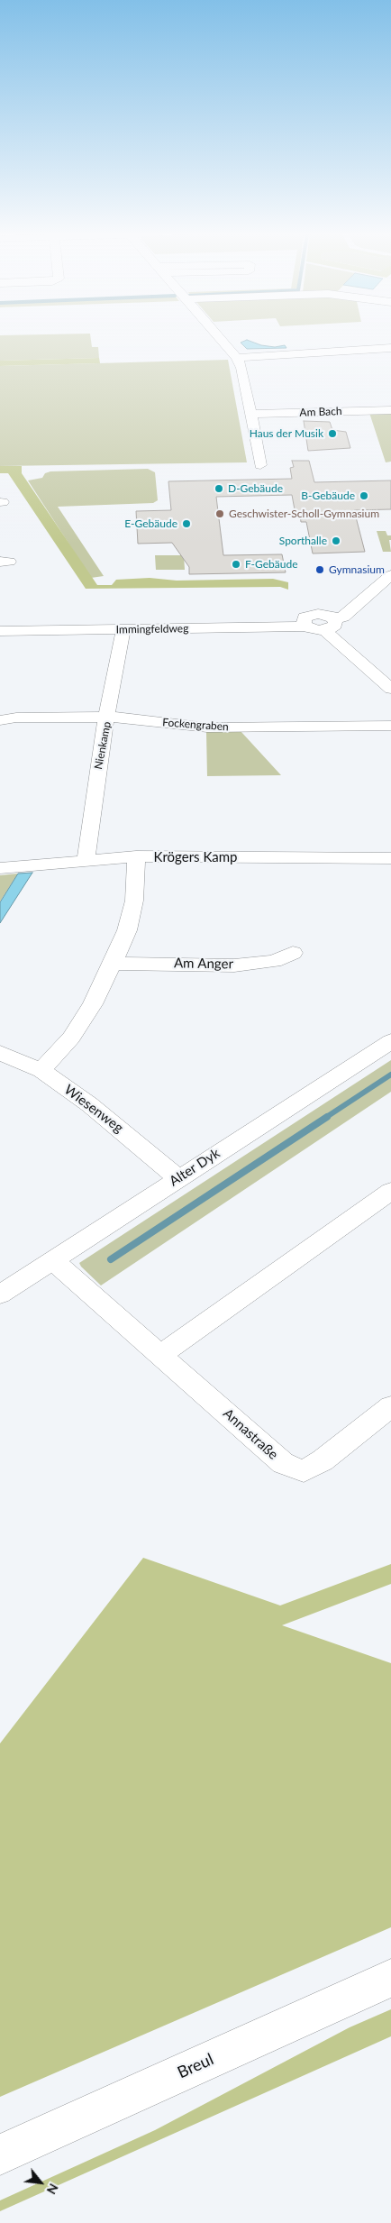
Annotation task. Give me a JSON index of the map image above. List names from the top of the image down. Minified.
{"streets":{"main road":["Breul"],"street":["Am Bach","Immingfeldweg","Fockengraben","Nienkamp","Krögers Kamp","Am Anger","Wiesenweg","Alter Dyk","Annastraße"]},"crossings":[["Immingfeldweg","Nienkamp"],["Fockengraben","Nienkamp"],["Nienkamp","Krögers Kamp"],["Wiesenweg","Alter Dyk"],["Alter Dyk","Annastraße"]],"places":["Haus der Musik","D-Gebäude","B-Gebäude","Geschwister-Scholl-Gymnasium","E-Gebäude","Sporthalle","F-Gebäude","Gymnasium"],"north":"bottom right"}
